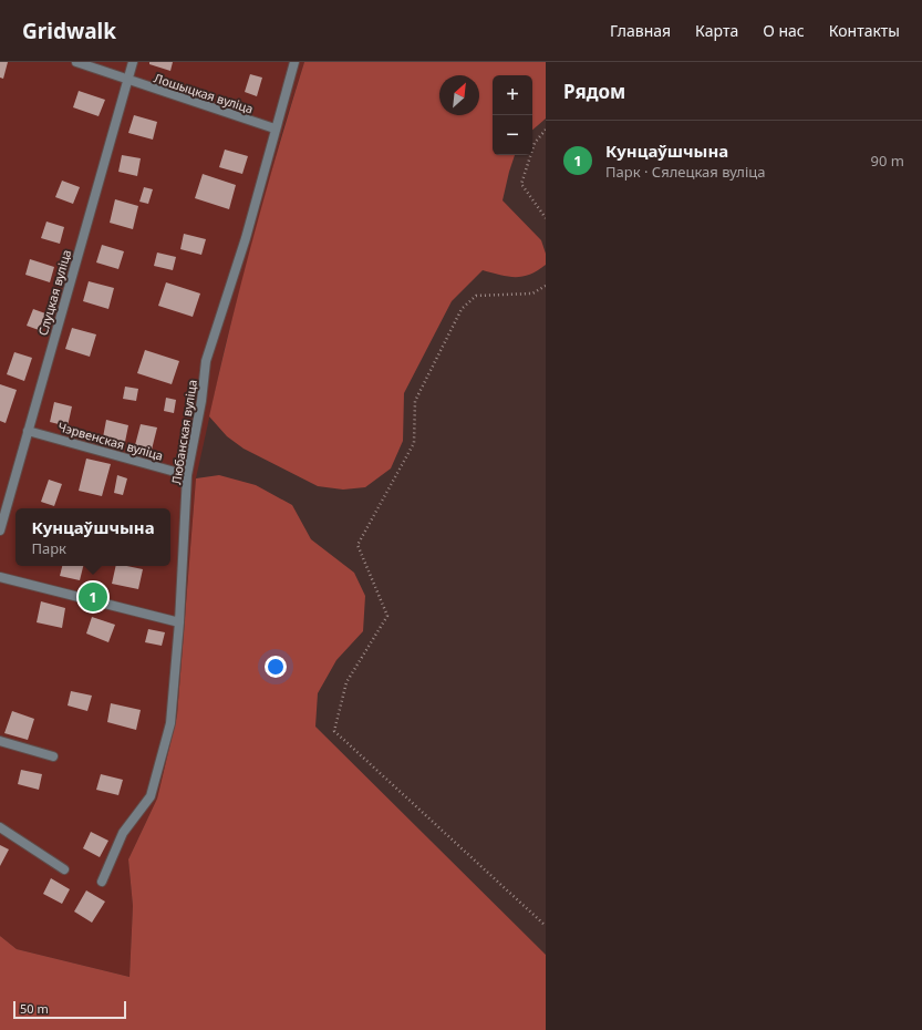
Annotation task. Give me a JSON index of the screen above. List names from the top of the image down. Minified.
{"streets":{"street":["Лошыцкая вуліца","Слуцкая вуліца","Любанская вуліца","Чэрвенская вуліца"]},"crossings":[["Лошыцкая вуліца","Слуцкая вуліца"],["Лошыцкая вуліца","Любанская вуліца"],["Слуцкая вуліца","Чэрвенская вуліца"],["Любанская вуліца","Чэрвенская вуліца"]],"scale_bar":"50 m","north":"top right","page":{"header":"Gridwalk","nav":["Главная","Карта","О нас","Контакты"],"heading":"Рядом","map_buttons":["+","−"],"list":[{"mark":"1","name":"Кунцаўшчына","note":"Парк · Сялецкая вуліца","value":"90 m"}],"popup":["Кунцаўшчына","Парк"],"pins":"1","scale":"50 m"}}
